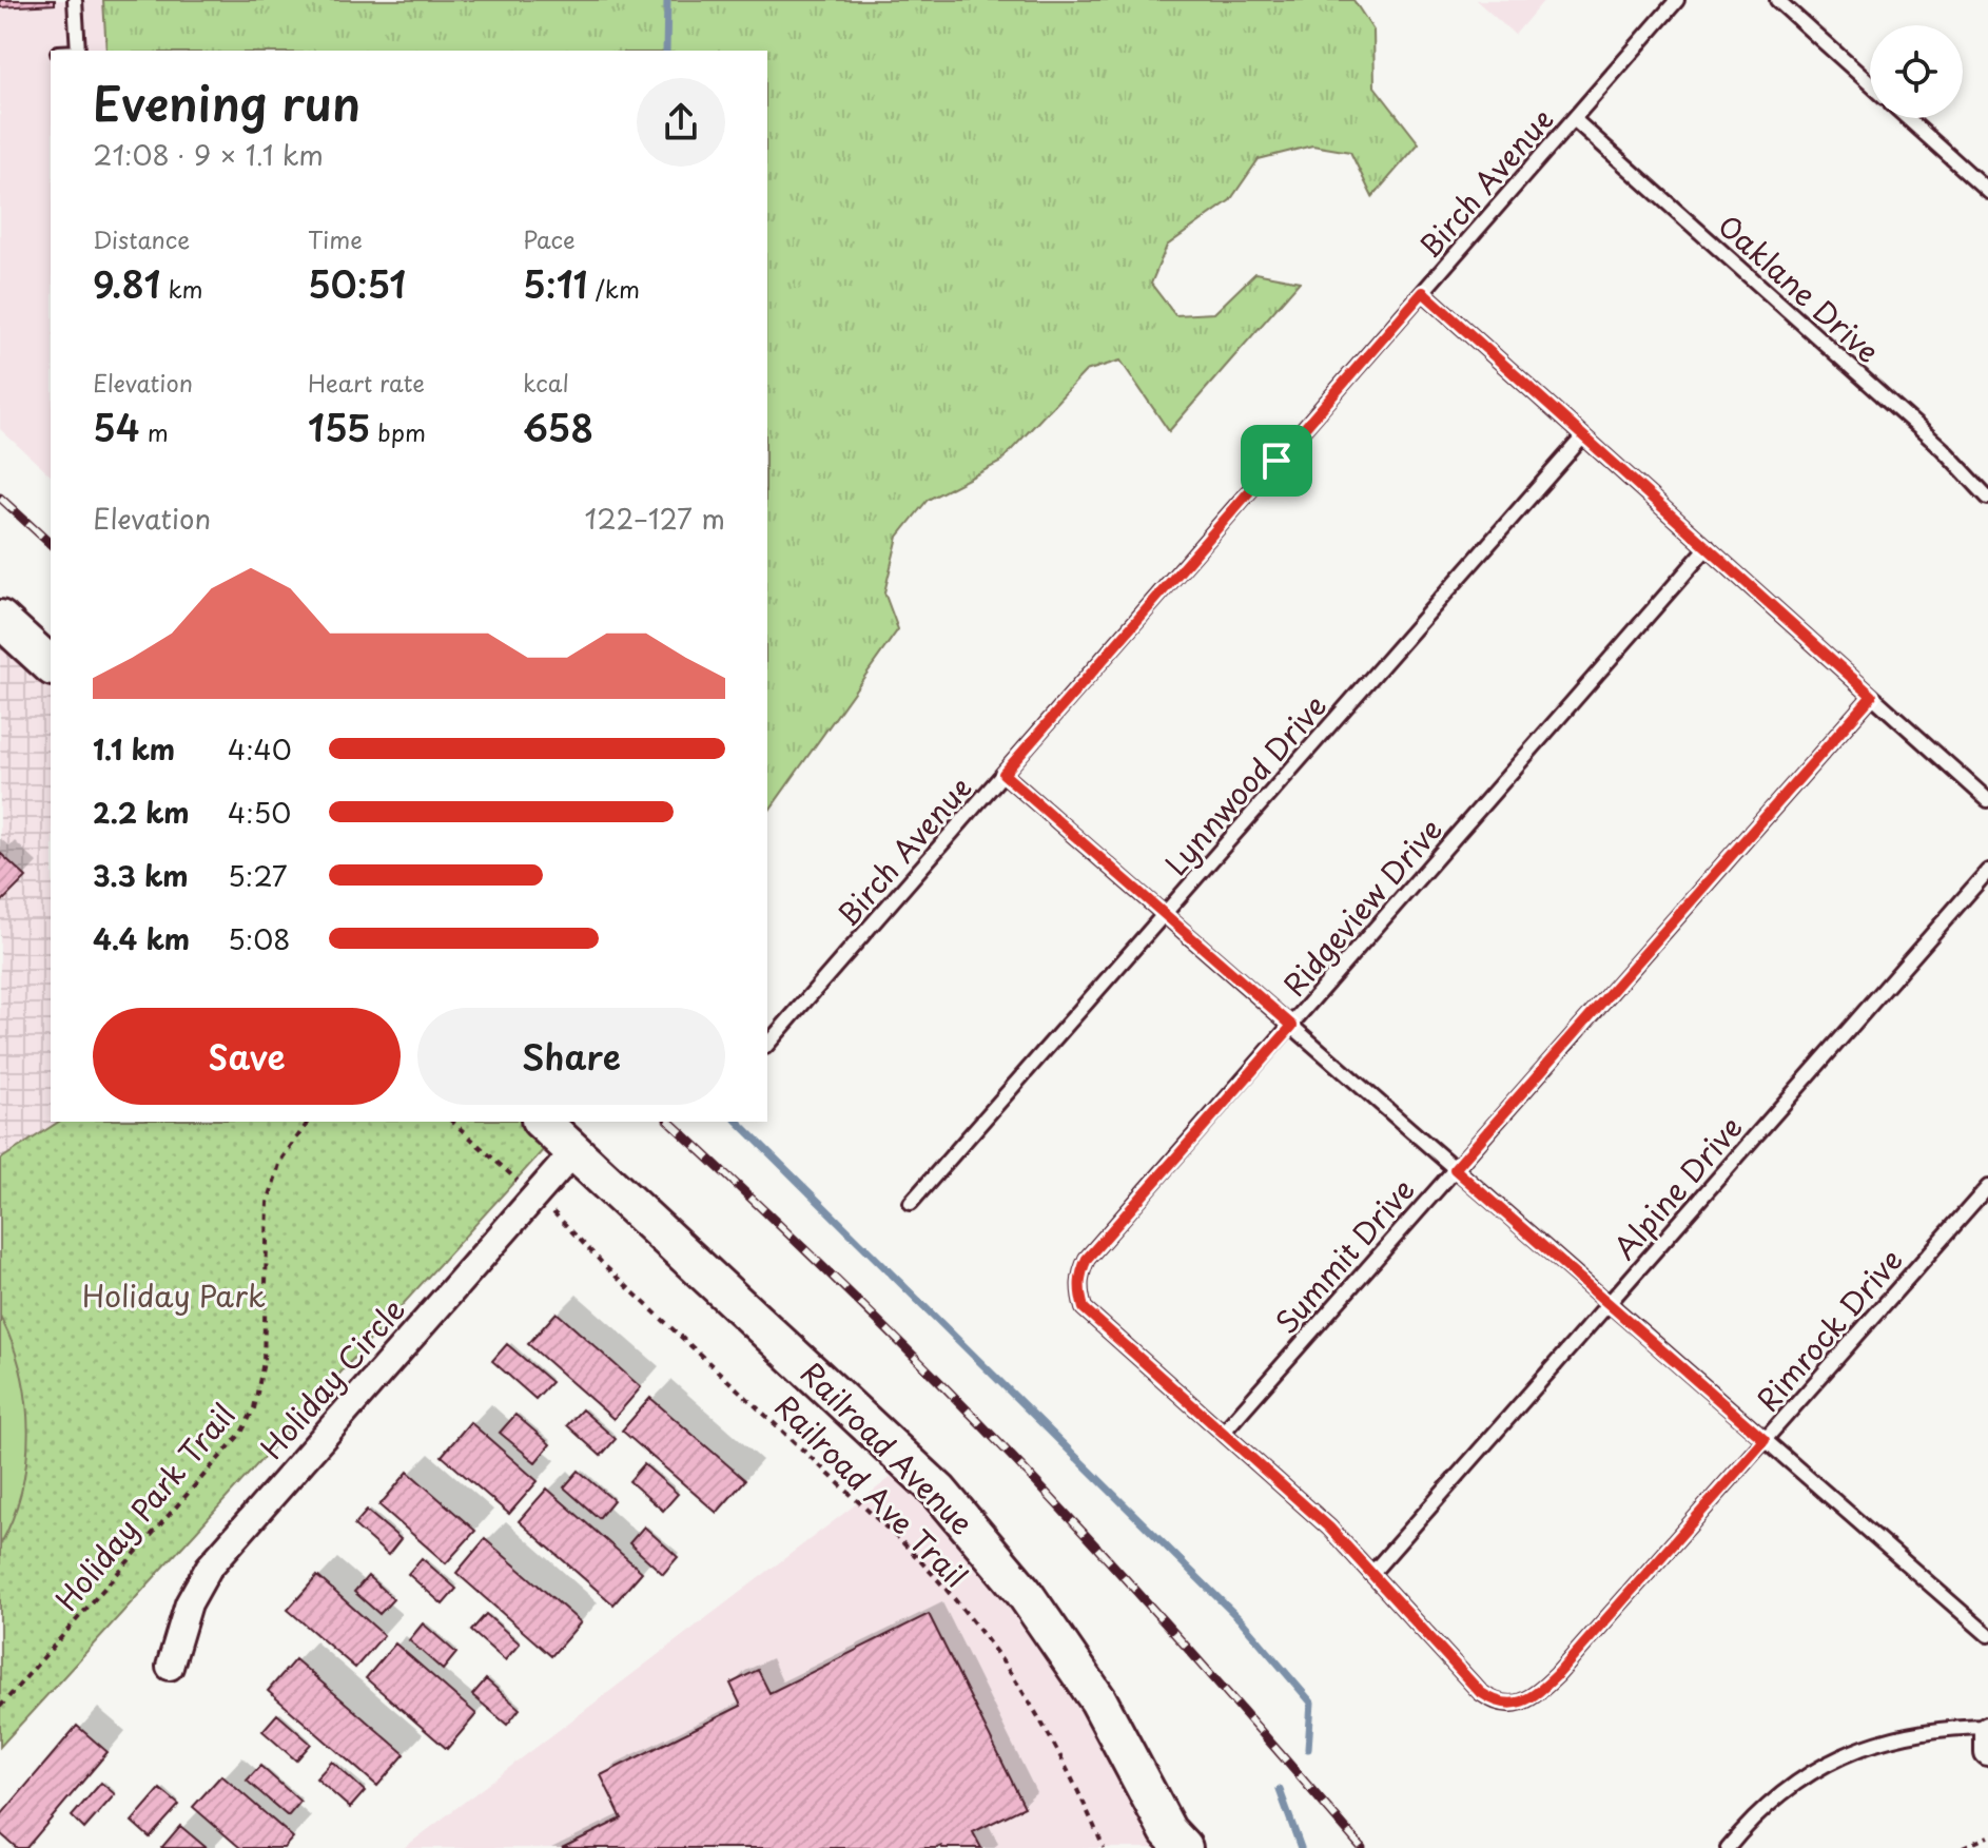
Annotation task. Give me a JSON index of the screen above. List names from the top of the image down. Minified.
{"streets":{"main road":["Railroad Avenue"],"street":["Holiday Circle"],"lane":["Birch Avenue","Oaklane Drive","Lynnwood Drive","Ridgeview Drive","Alpine Drive","Summit Drive","Rimrock Drive"],"path":["Railroad Ave Trail","Holiday Park Trail"]},"crossings":[["Birch Avenue","Oaklane Drive"],["Ridgeview Drive","Summit Drive"],["Alpine Drive","Rimrock Drive"],["Holiday Circle","Railroad Avenue"]],"parks":["Holiday Park"],"page":{"heading":["Evening run","21:08 · 9 × 1.1 km"],"stats":[["Distance","9.81 km"],["Time","50:51"],["Pace","5:11 /km"],["Elevation","54 m"],["Heart rate","155 bpm"],["kcal","658"]],"chart":["Elevation","122–127 m"],"list":[{"name":"1.1 km","note":"4:40"},{"name":"2.2 km","note":"4:50"},{"name":"3.3 km","note":"5:27"},{"name":"4.4 km","note":"5:08"}],"buttons":["Save","Share"]}}
